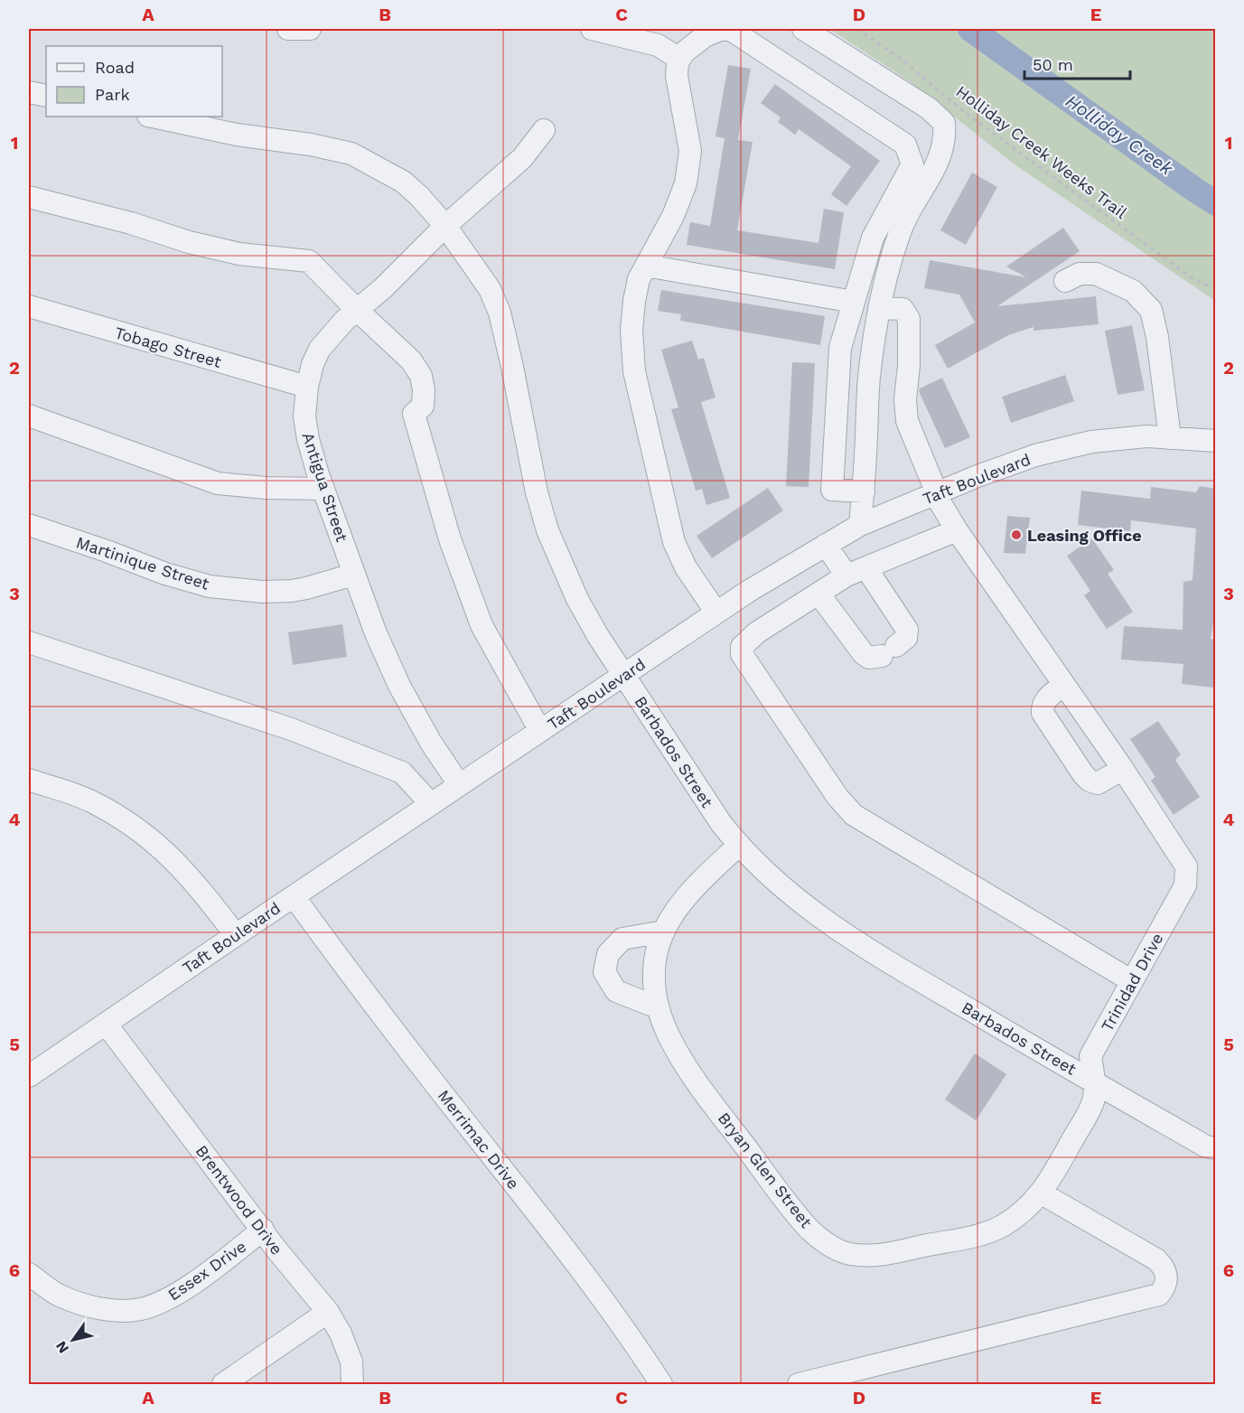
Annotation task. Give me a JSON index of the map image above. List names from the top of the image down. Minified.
{"streets":{"street":["Tobago Street","Taft Boulevard","Antigua Street","Martinique Street","Barbados Street","Trinidad Drive","Merrimac Drive","Bryan Glen Street","Brentwood Drive","Essex Drive"],"path":["Holliday Creek Weeks Trail"]},"crossings":[["Tobago Street","Antigua Street"],["Taft Boulevard","Antigua Street"],["Taft Boulevard","Barbados Street"],["Taft Boulevard","Merrimac Drive"],["Taft Boulevard","Brentwood Drive"],["Antigua Street","Martinique Street"],["Antigua Street","Barbados Street"],["Barbados Street","Trinidad Drive"],["Barbados Street","Bryan Glen Street"],["Trinidad Drive","Bryan Glen Street"],["Brentwood Drive","Essex Drive"]],"water":["Holliday Creek"],"places":["Leasing Office"],"legend":["Road","Park"],"scale_bar":"50 m","north":"bottom left","grid":{"columns":["A","B","C","D","E"],"rows":["1","2","3","4","5","6"]}}
